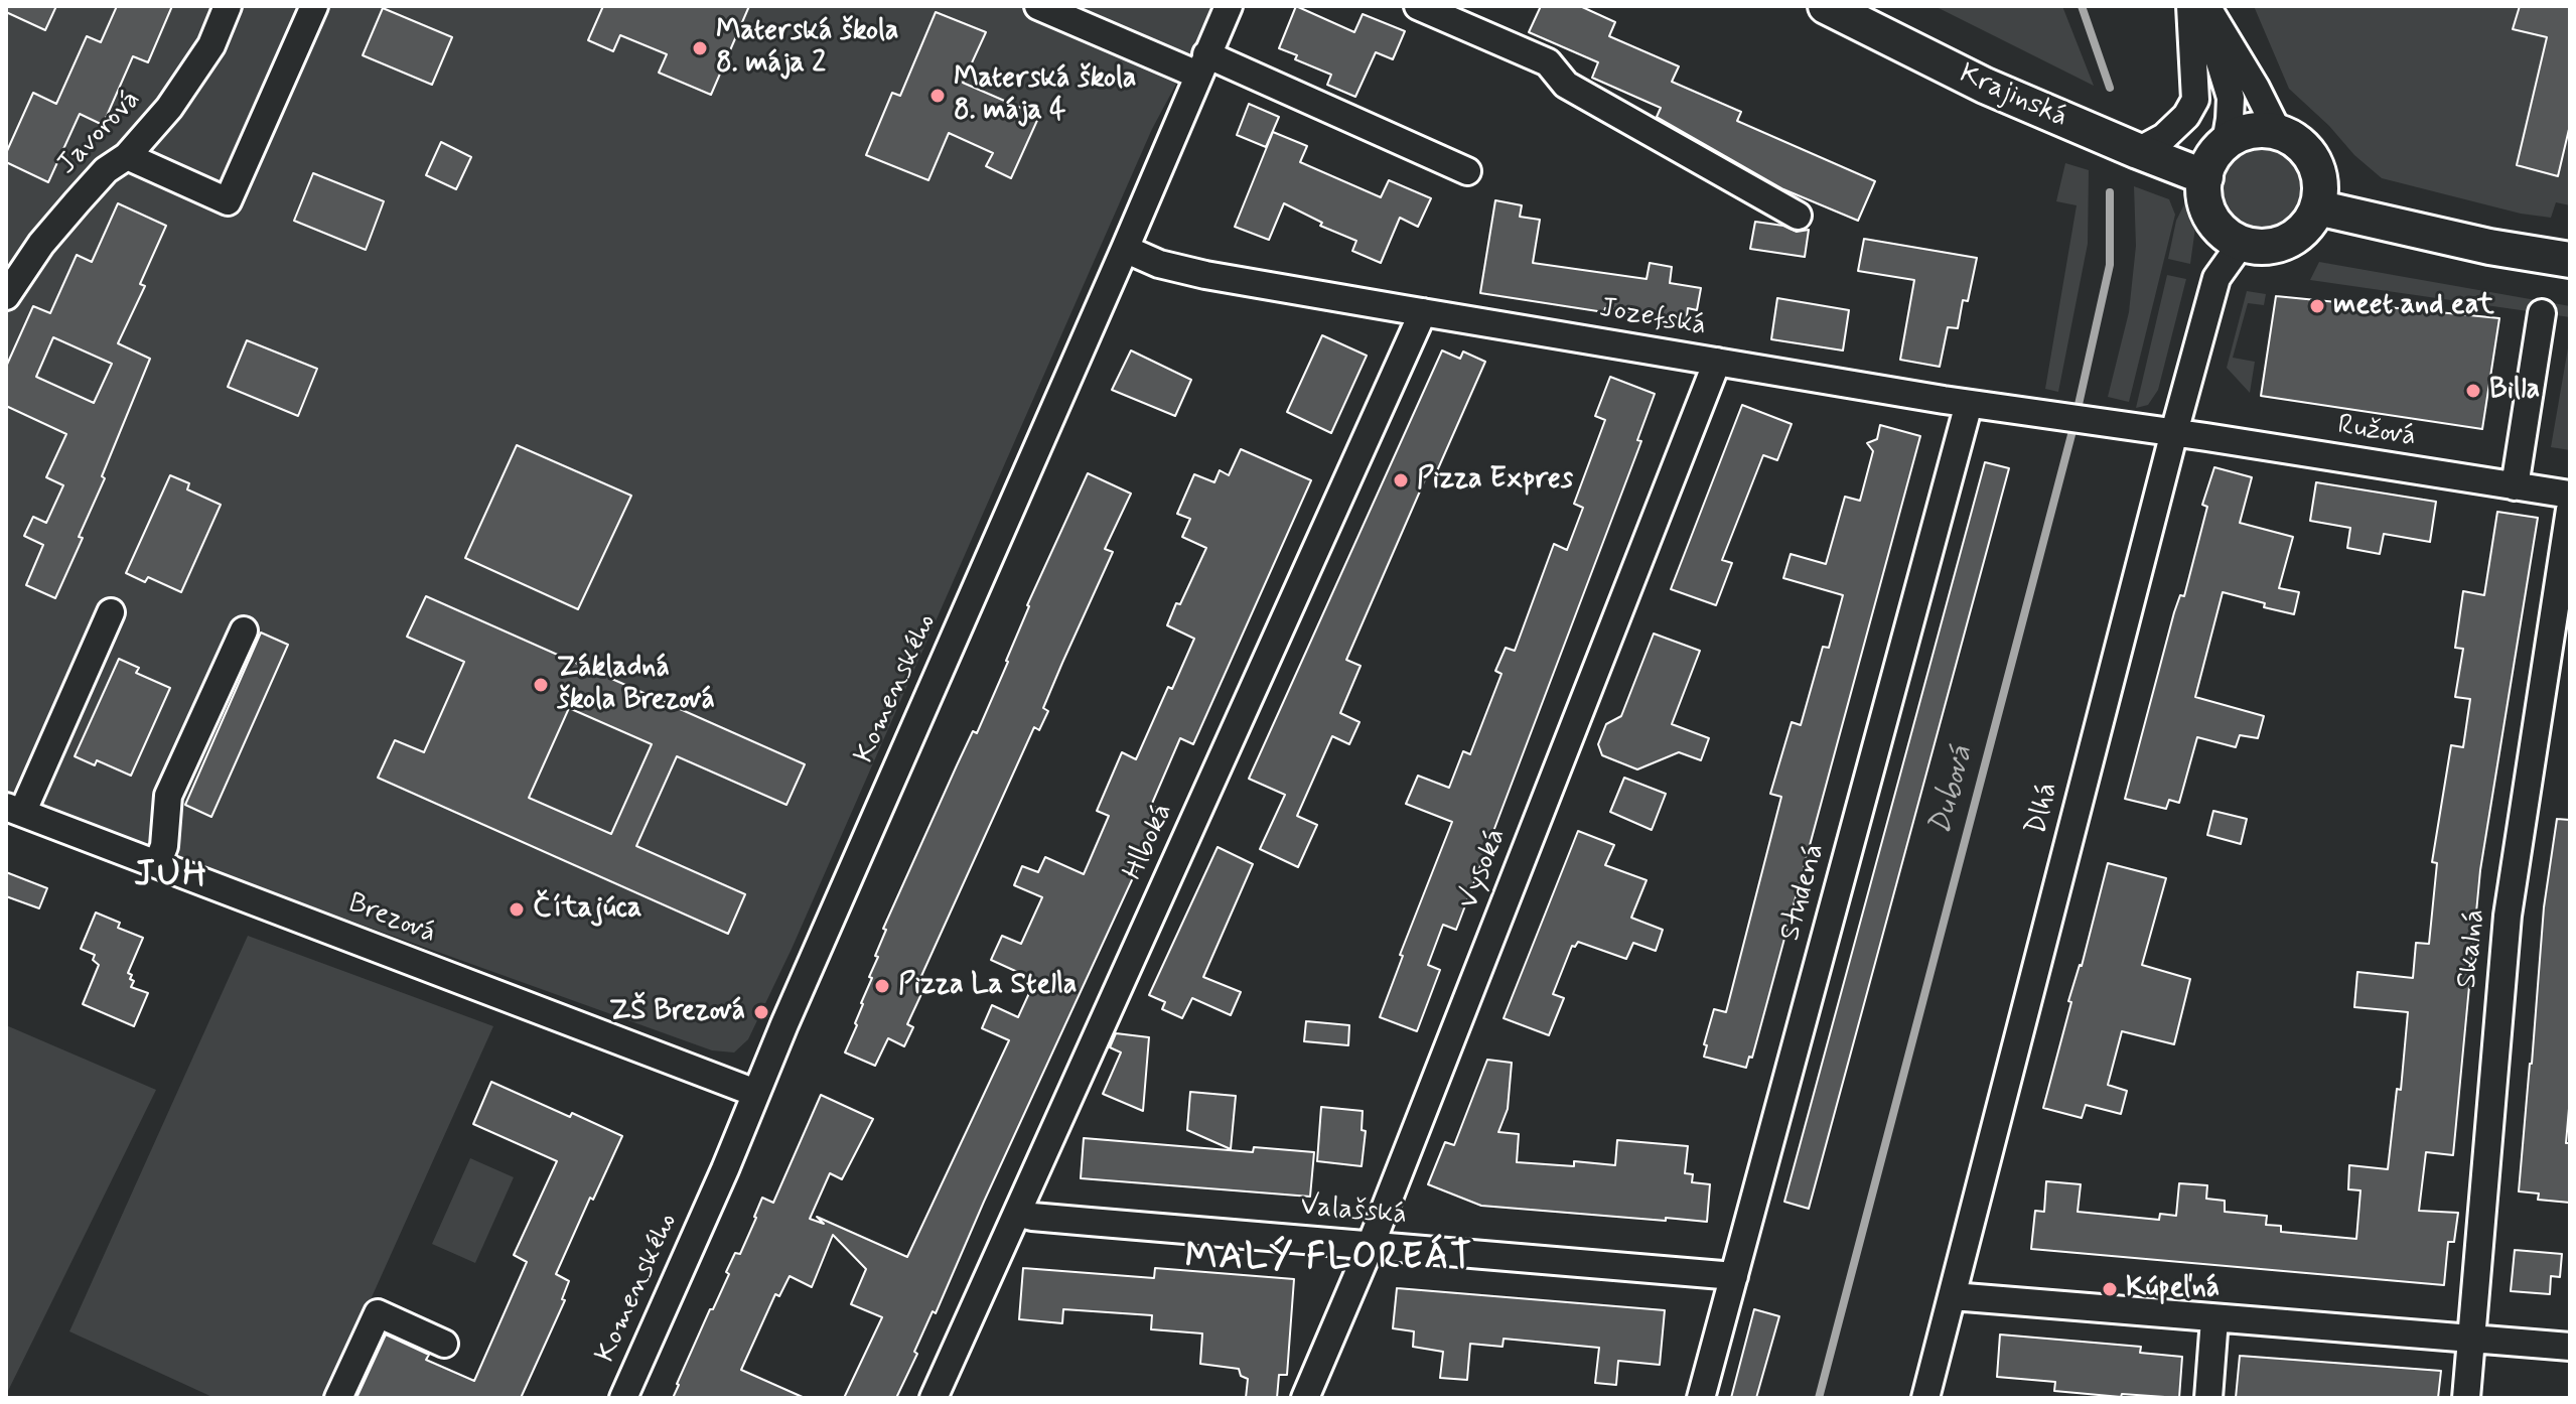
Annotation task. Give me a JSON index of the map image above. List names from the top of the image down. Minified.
{"streets":{"main road":["Krajinská"],"street":["Javorová","Jozefská","Ružová","Komenského","Dlhá","Hlboká","Vysoká","Studená","Brezová","Skalná","Valašská"]},"crossings":[["Krajinská","Dlhá"],["Jozefská","Ružová"],["Jozefská","Komenského"],["Jozefská","Dlhá"],["Jozefská","Hlboká"],["Jozefská","Vysoká"],["Jozefská","Studená"],["Ružová","Dlhá"],["Komenského","Brezová"],["Hlboká","Valašská"],["Vysoká","Valašská"],["Studená","Valašská"]],"districts":["JUH","MALÝ FLOREÁT"],"water":["Dubová"],"places":["Materská škola 8. mája 2","Materská škola 8. mája 4","meet and eat","Billa","Pizza Expres","Základná škola Brezová","Čítajúca","Pizza La Stella","ZŠ Brezová","Kúpeľná"]}
